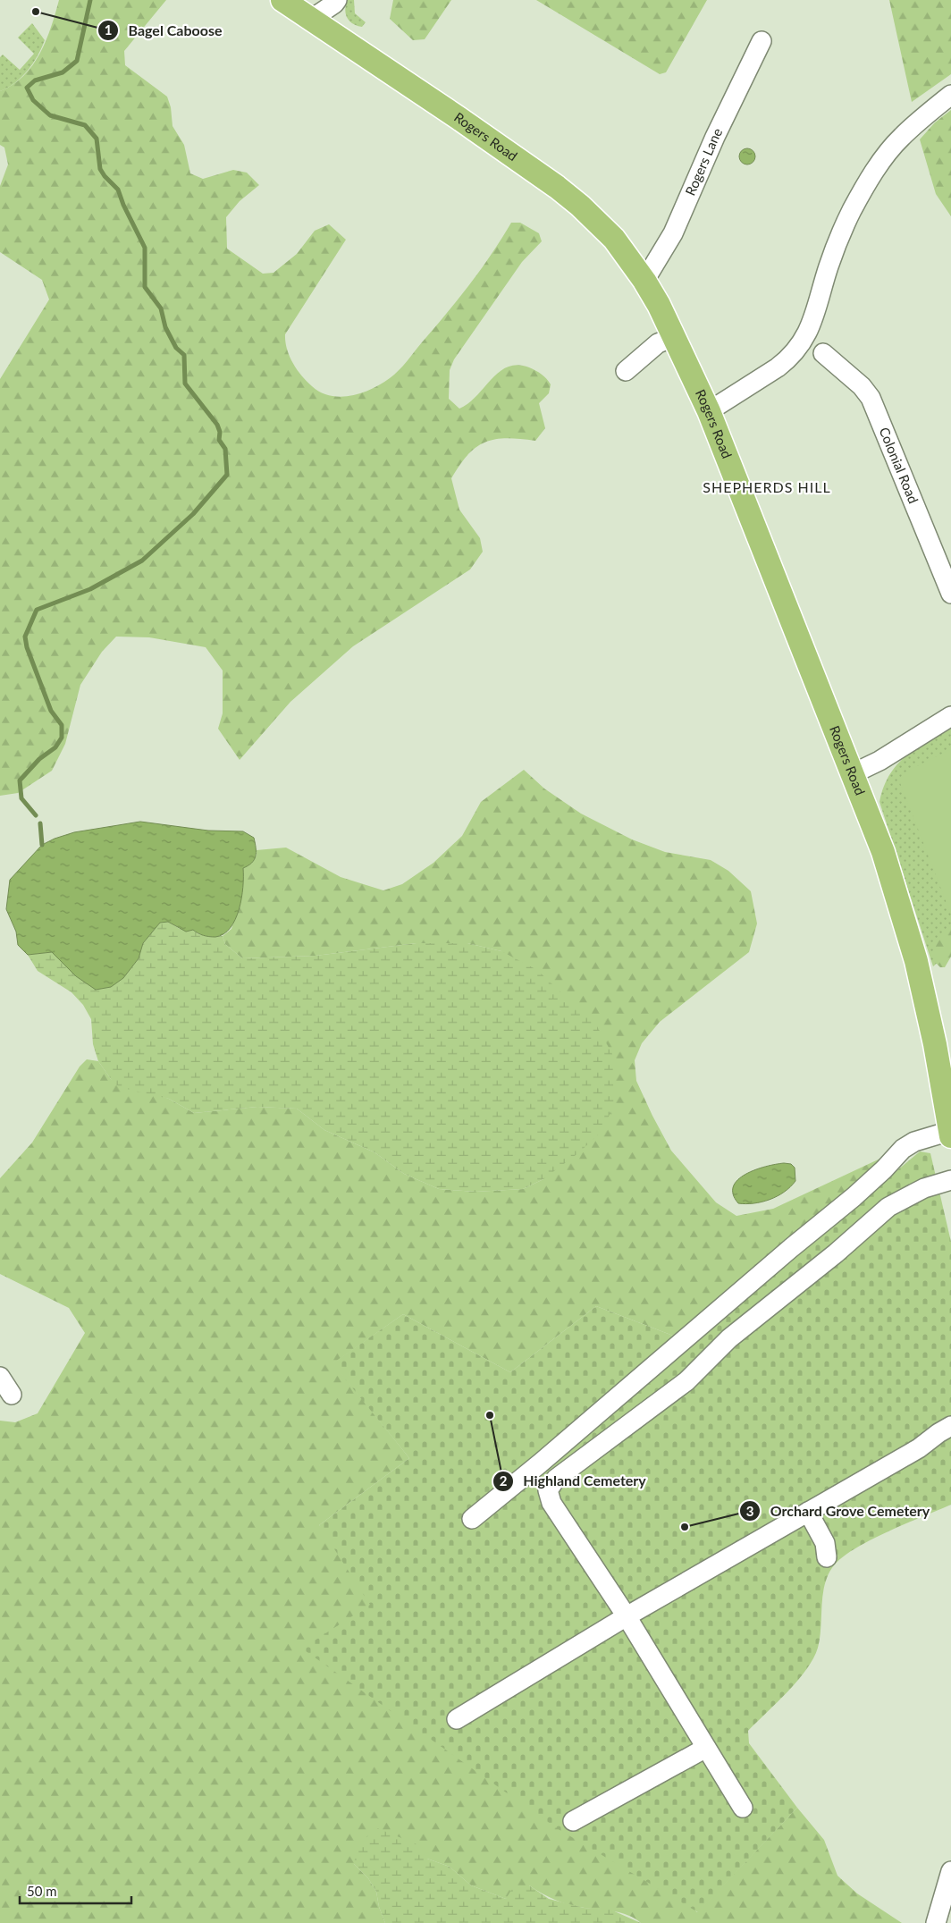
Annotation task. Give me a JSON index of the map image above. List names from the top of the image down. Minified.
{"streets":{"main road":["Rogers Road"],"street":["Rogers Lane","Colonial Road"]},"crossings":[["Rogers Road","Rogers Lane"]],"districts":["SHEPHERDS HILL"],"places":["Bagel Caboose","Highland Cemetery","Orchard Grove Cemetery"],"scale_bar":"50 m"}
